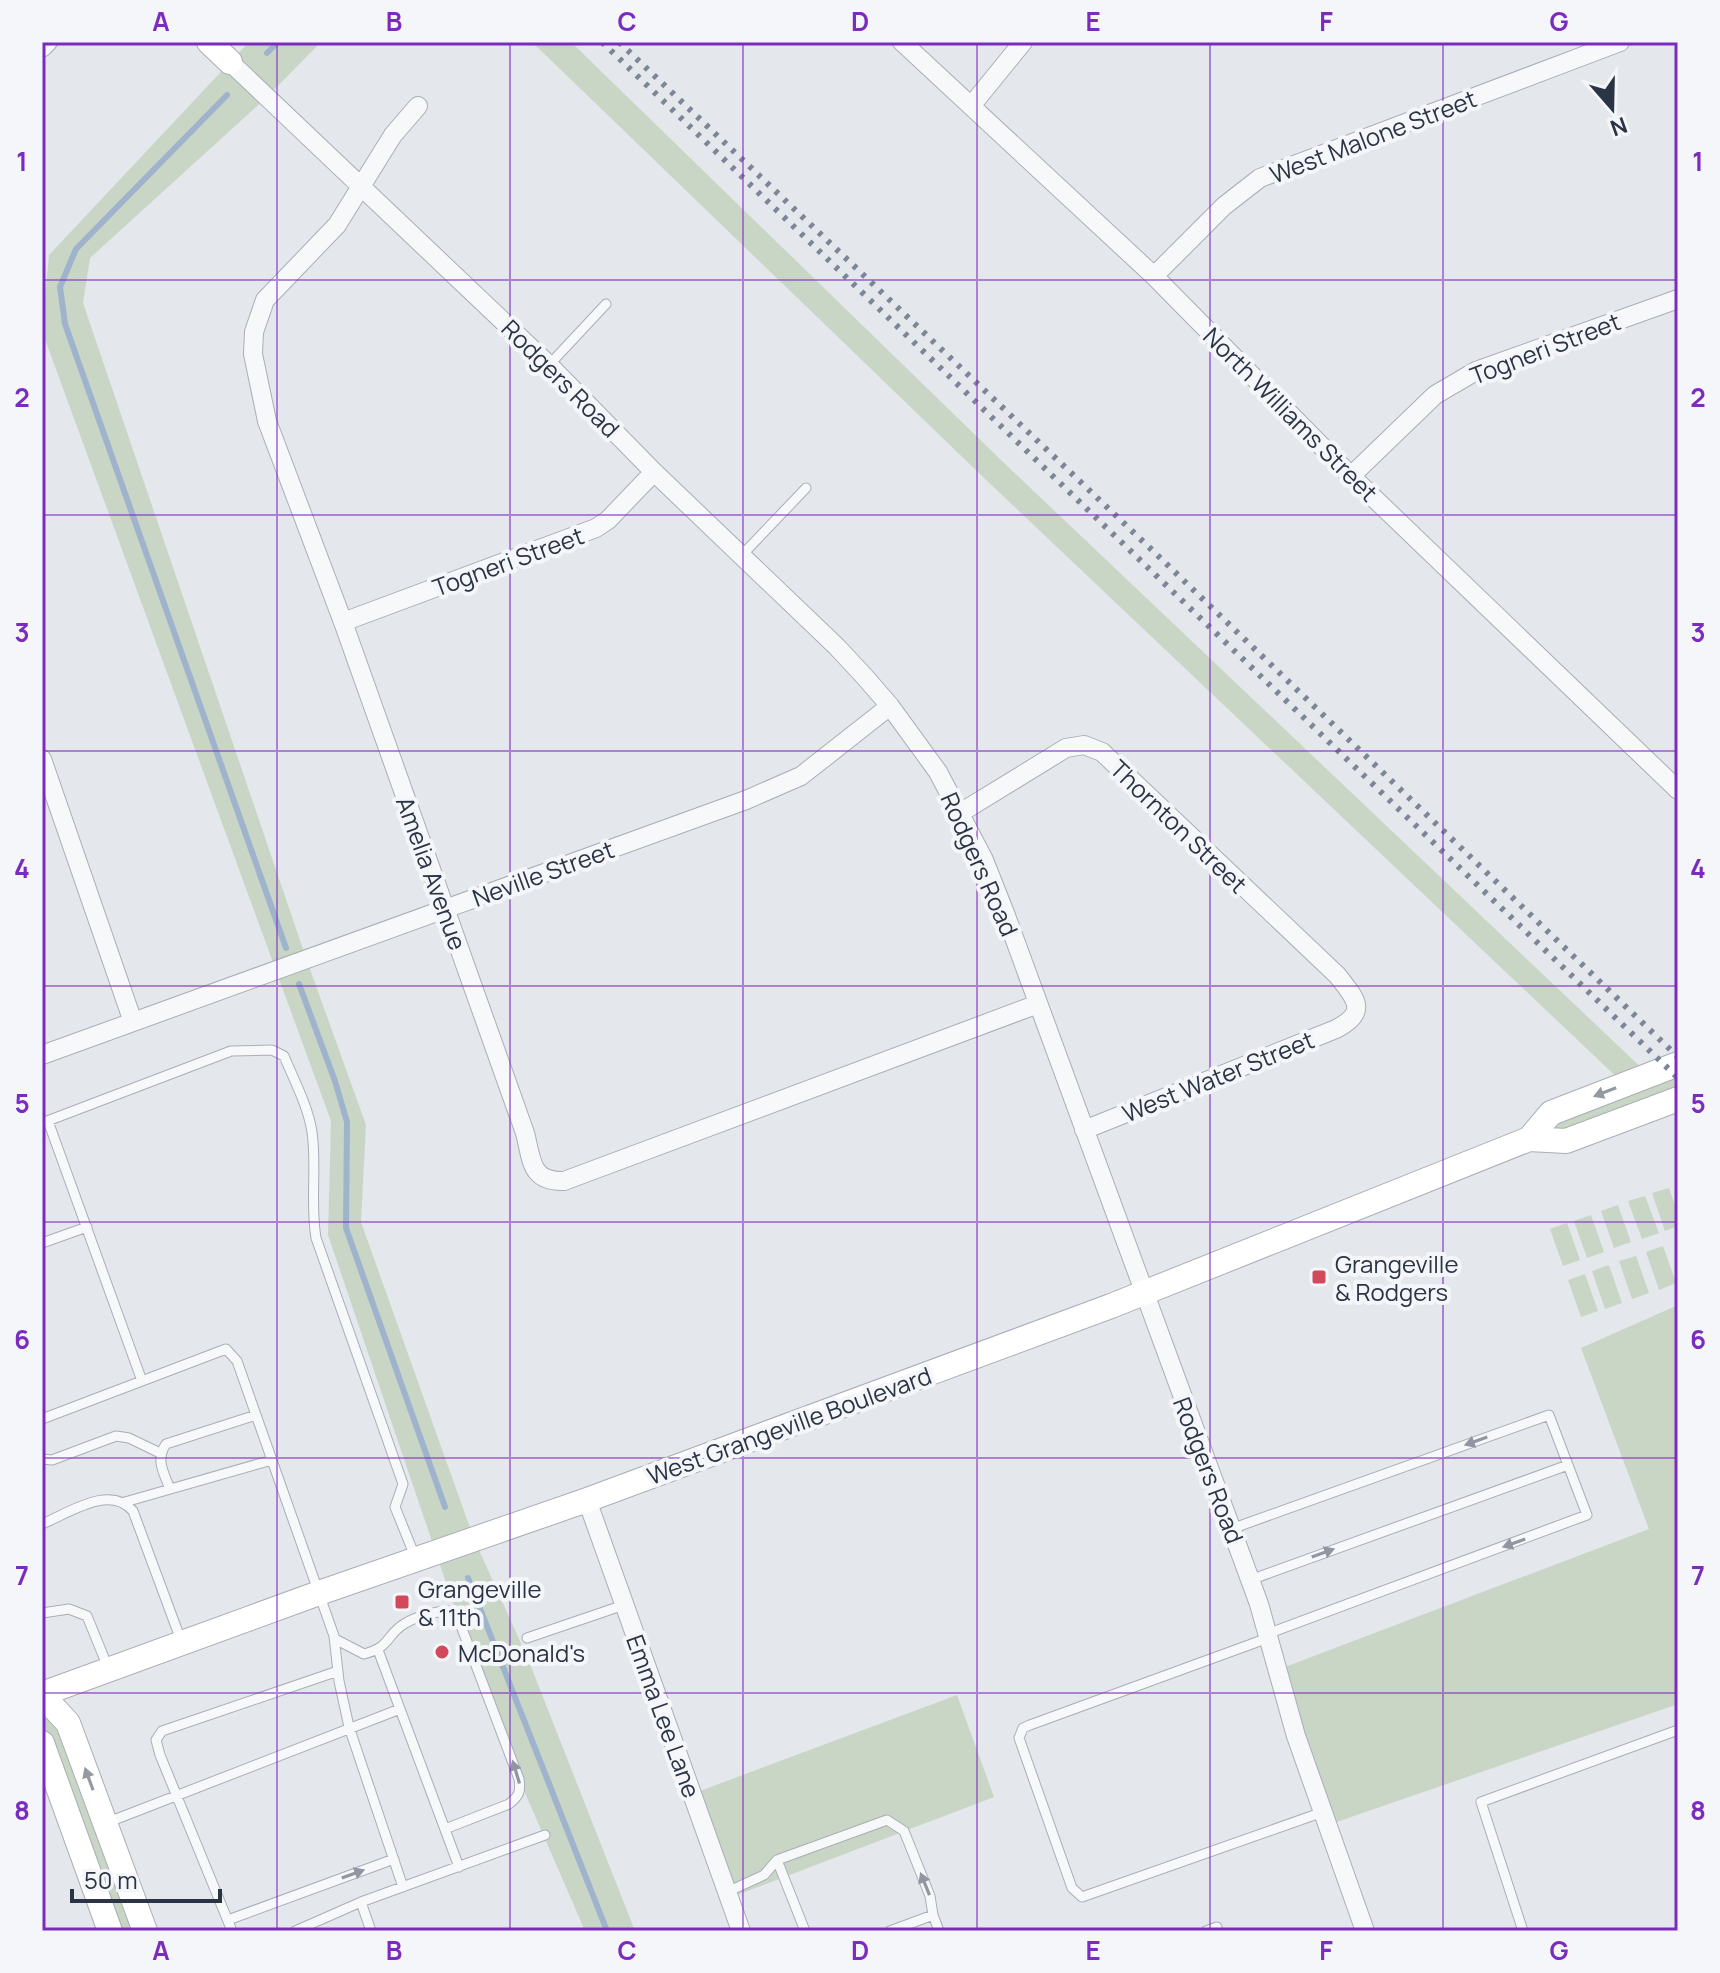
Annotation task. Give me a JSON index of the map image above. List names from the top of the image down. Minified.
{"streets":{"main road":["Rodgers Road","West Grangeville Boulevard"],"street":["West Malone Street","Togneri Street","North Williams Street","Thornton Street","Amelia Avenue","Neville Street","West Water Street","Emma Lee Lane"]},"crossings":[["West Malone Street","North Williams Street"],["Togneri Street","Rodgers Road"],["Togneri Street","North Williams Street"],["Togneri Street","Amelia Avenue"],["Rodgers Road","Thornton Street"],["Rodgers Road","Amelia Avenue"],["Rodgers Road","Neville Street"],["Rodgers Road","West Water Street"],["Rodgers Road","West Grangeville Boulevard"],["Thornton Street","West Water Street"],["Amelia Avenue","Neville Street"],["West Grangeville Boulevard","Emma Lee Lane"]],"places":{"transit":["Grangeville & Rodgers","Grangeville & 11th"],"other":["McDonald's"]},"scale_bar":"50 m","north":"bottom","grid":{"columns":["A","B","C","D","E","F","G"],"rows":["1","2","3","4","5","6","7","8"]}}
